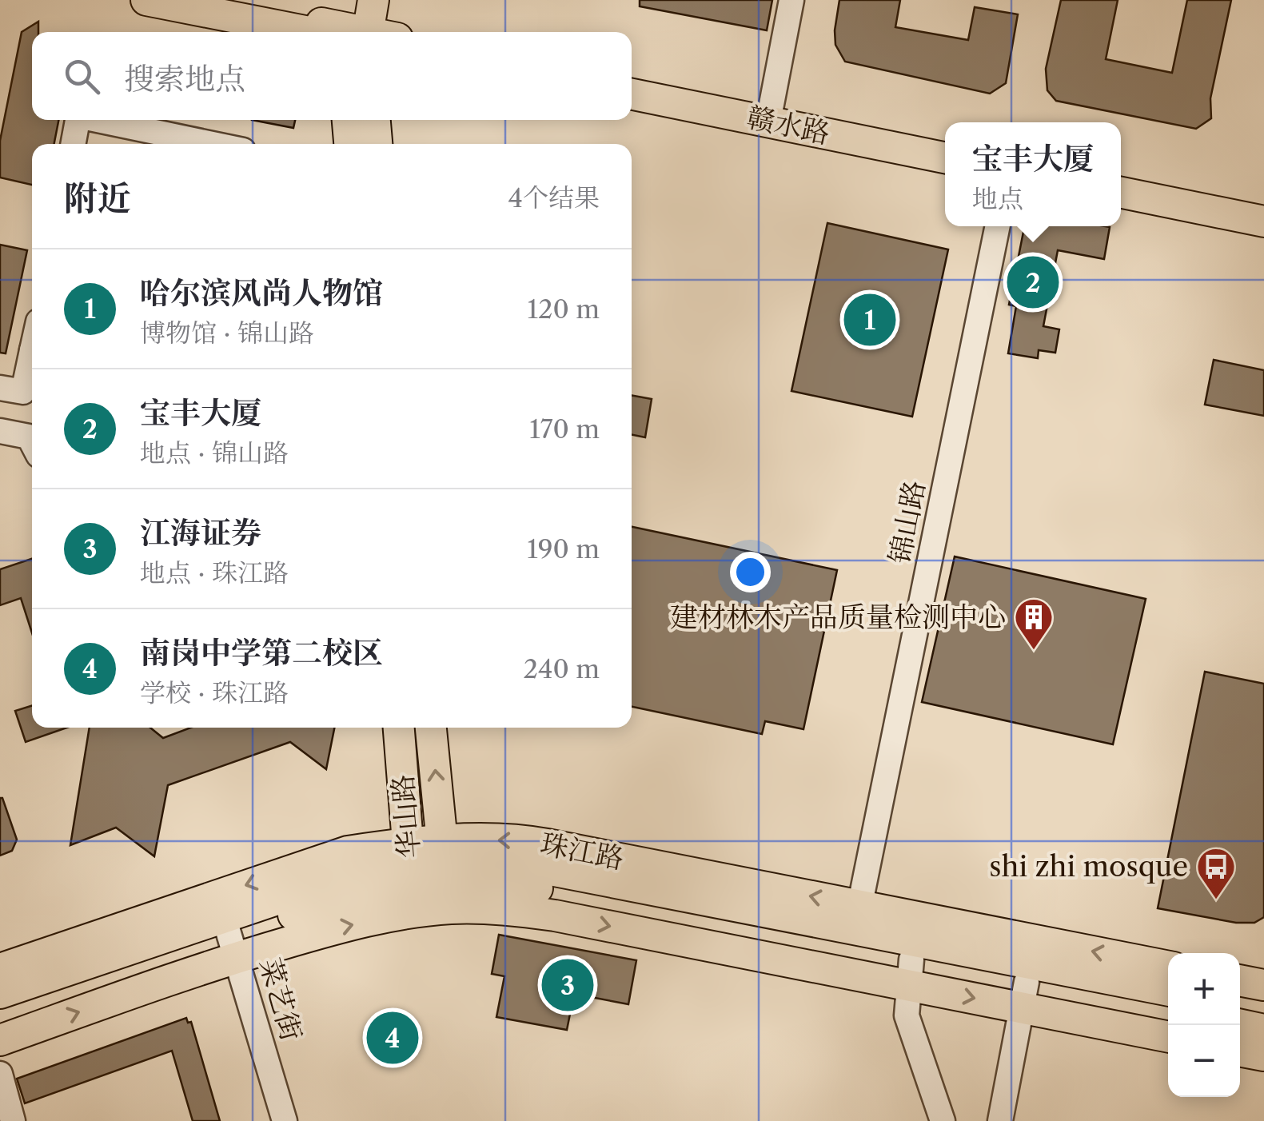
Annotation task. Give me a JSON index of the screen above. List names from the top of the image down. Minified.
{"streets":{"main road":["赣水路","华山路","珠江路"],"street":["锦山路","菜艺街"]},"crossings":[["锦山路","珠江路"],["华山路","珠江路"],["珠江路","菜艺街"]],"places":{"building":["建材林木产品质量检测中心"],"bus stop":["shi zhi mosque"]},"page":{"search":"搜索地点","popup":["宝丰大厦","地点"],"heading":["附近","4个结果"],"list":[{"mark":"1","name":"哈尔滨风尚人物馆","note":"博物馆 · 锦山路","value":"120 m"},{"mark":"2","name":"宝丰大厦","note":"地点 · 锦山路","value":"170 m"},{"mark":"3","name":"江海证券","note":"地点 · 珠江路","value":"190 m"},{"mark":"4","name":"南岗中学第二校区","note":"学校 · 珠江路","value":"240 m"}],"pins":["2","1","3","4"],"map_buttons":["+","−"]}}
